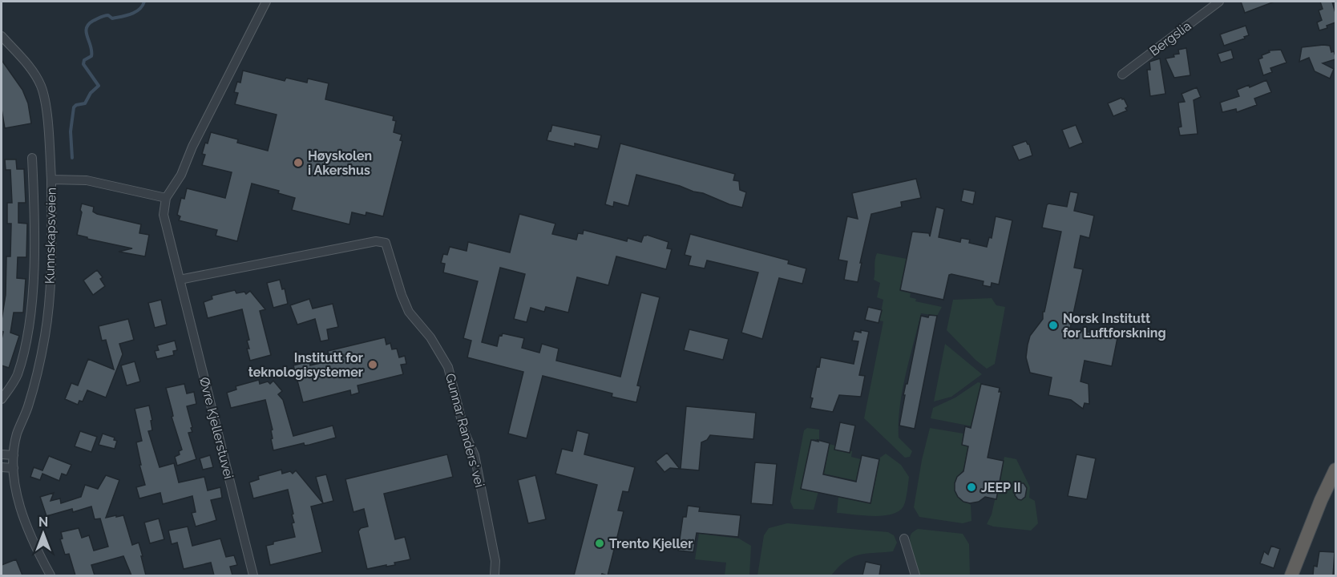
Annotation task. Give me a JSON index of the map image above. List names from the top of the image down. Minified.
{"streets":{"street":["Bergslia","Kunnskapsveien","Øvre Kjellerstuvei","Gunnar Randers' vei"]},"crossings":[["Øvre Kjellerstuvei","Gunnar Randers' vei"]],"places":["Høyskolen i Akershus","Norsk Institutt for Luftforskning","Institutt for teknologisystemer","JEEP II","Trento Kjeller"],"north":"top"}
